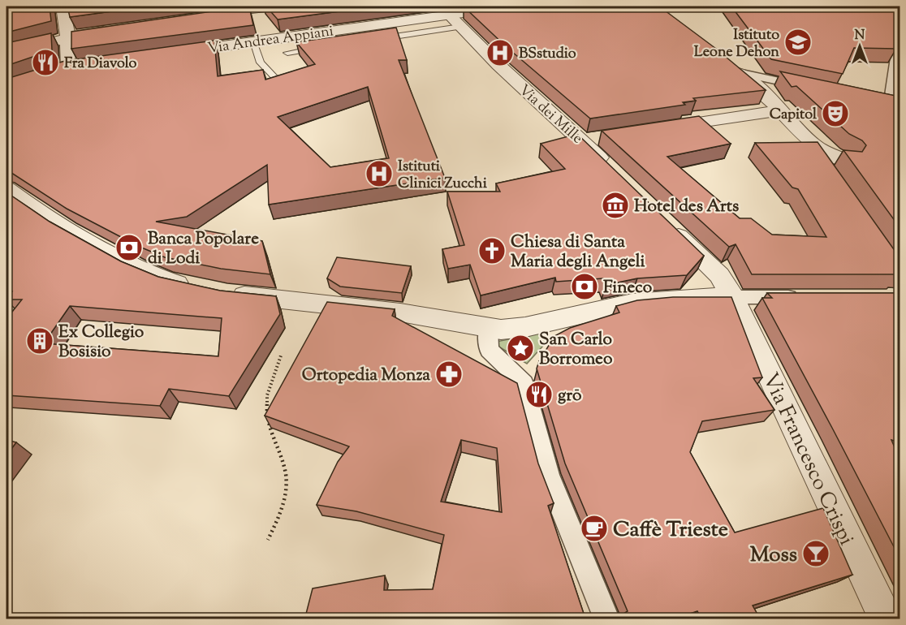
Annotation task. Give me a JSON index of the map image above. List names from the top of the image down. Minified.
{"streets":{"street":["Via Andrea Appiani","Via dei Mille","Via Francesco Crispi"]},"crossings":[["Via Andrea Appiani","Via dei Mille"]],"places":{"school or university":["Istituto Leone Dehon"],"hospital":["BSstudio","Istituti Clinici Zucchi"],"restaurant":["Fra Diavolo","grō"],"theatre":["Capitol"],"museum":["Hotel des Arts"],"bank":["Banca Popolare di Lodi","Fineco"],"church":["Chiesa di Santa Maria degli Angeli"],"building":["Ex Collegio Bosisio"],"place":["San Carlo Borromeo"],"pharmacy":["Ortopedia Monza"],"cafe":["Caffè Trieste"],"bar":["Moss"]},"north":"top"}
